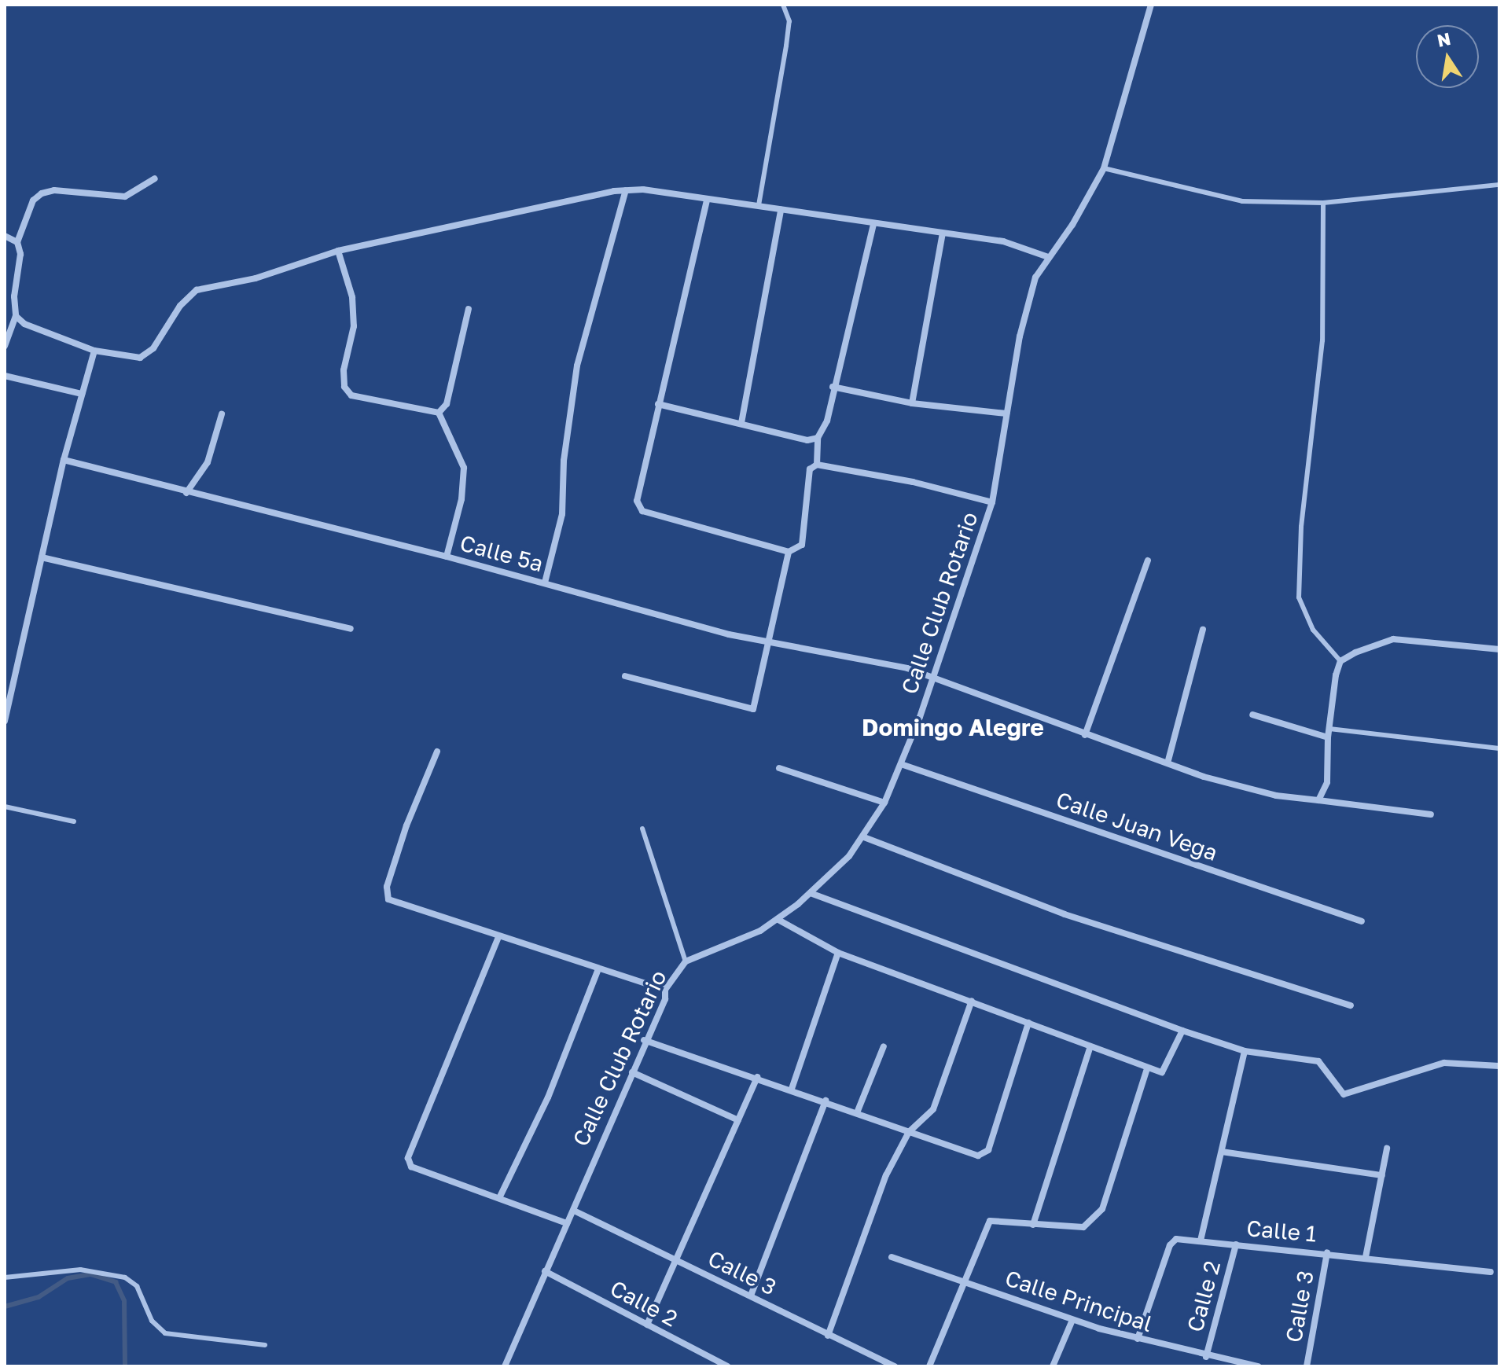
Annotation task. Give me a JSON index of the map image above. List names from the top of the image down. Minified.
{"streets":{"street":["Calle 5ª","Calle Club Rotario","Calle Juan Vega","Calle 1","Calle 3","Calle 2","Calle Principal"]},"crossings":[["Calle 5ª","Calle Club Rotario"],["Calle Club Rotario","Calle Juan Vega"],["Calle Club Rotario","Calle 3"],["Calle 1","Calle 3"],["Calle 1","Calle 2"],["Calle 1","Calle Principal"],["Calle 2","Calle Principal"]],"districts":["Domingo Alegre"],"north":"top"}
